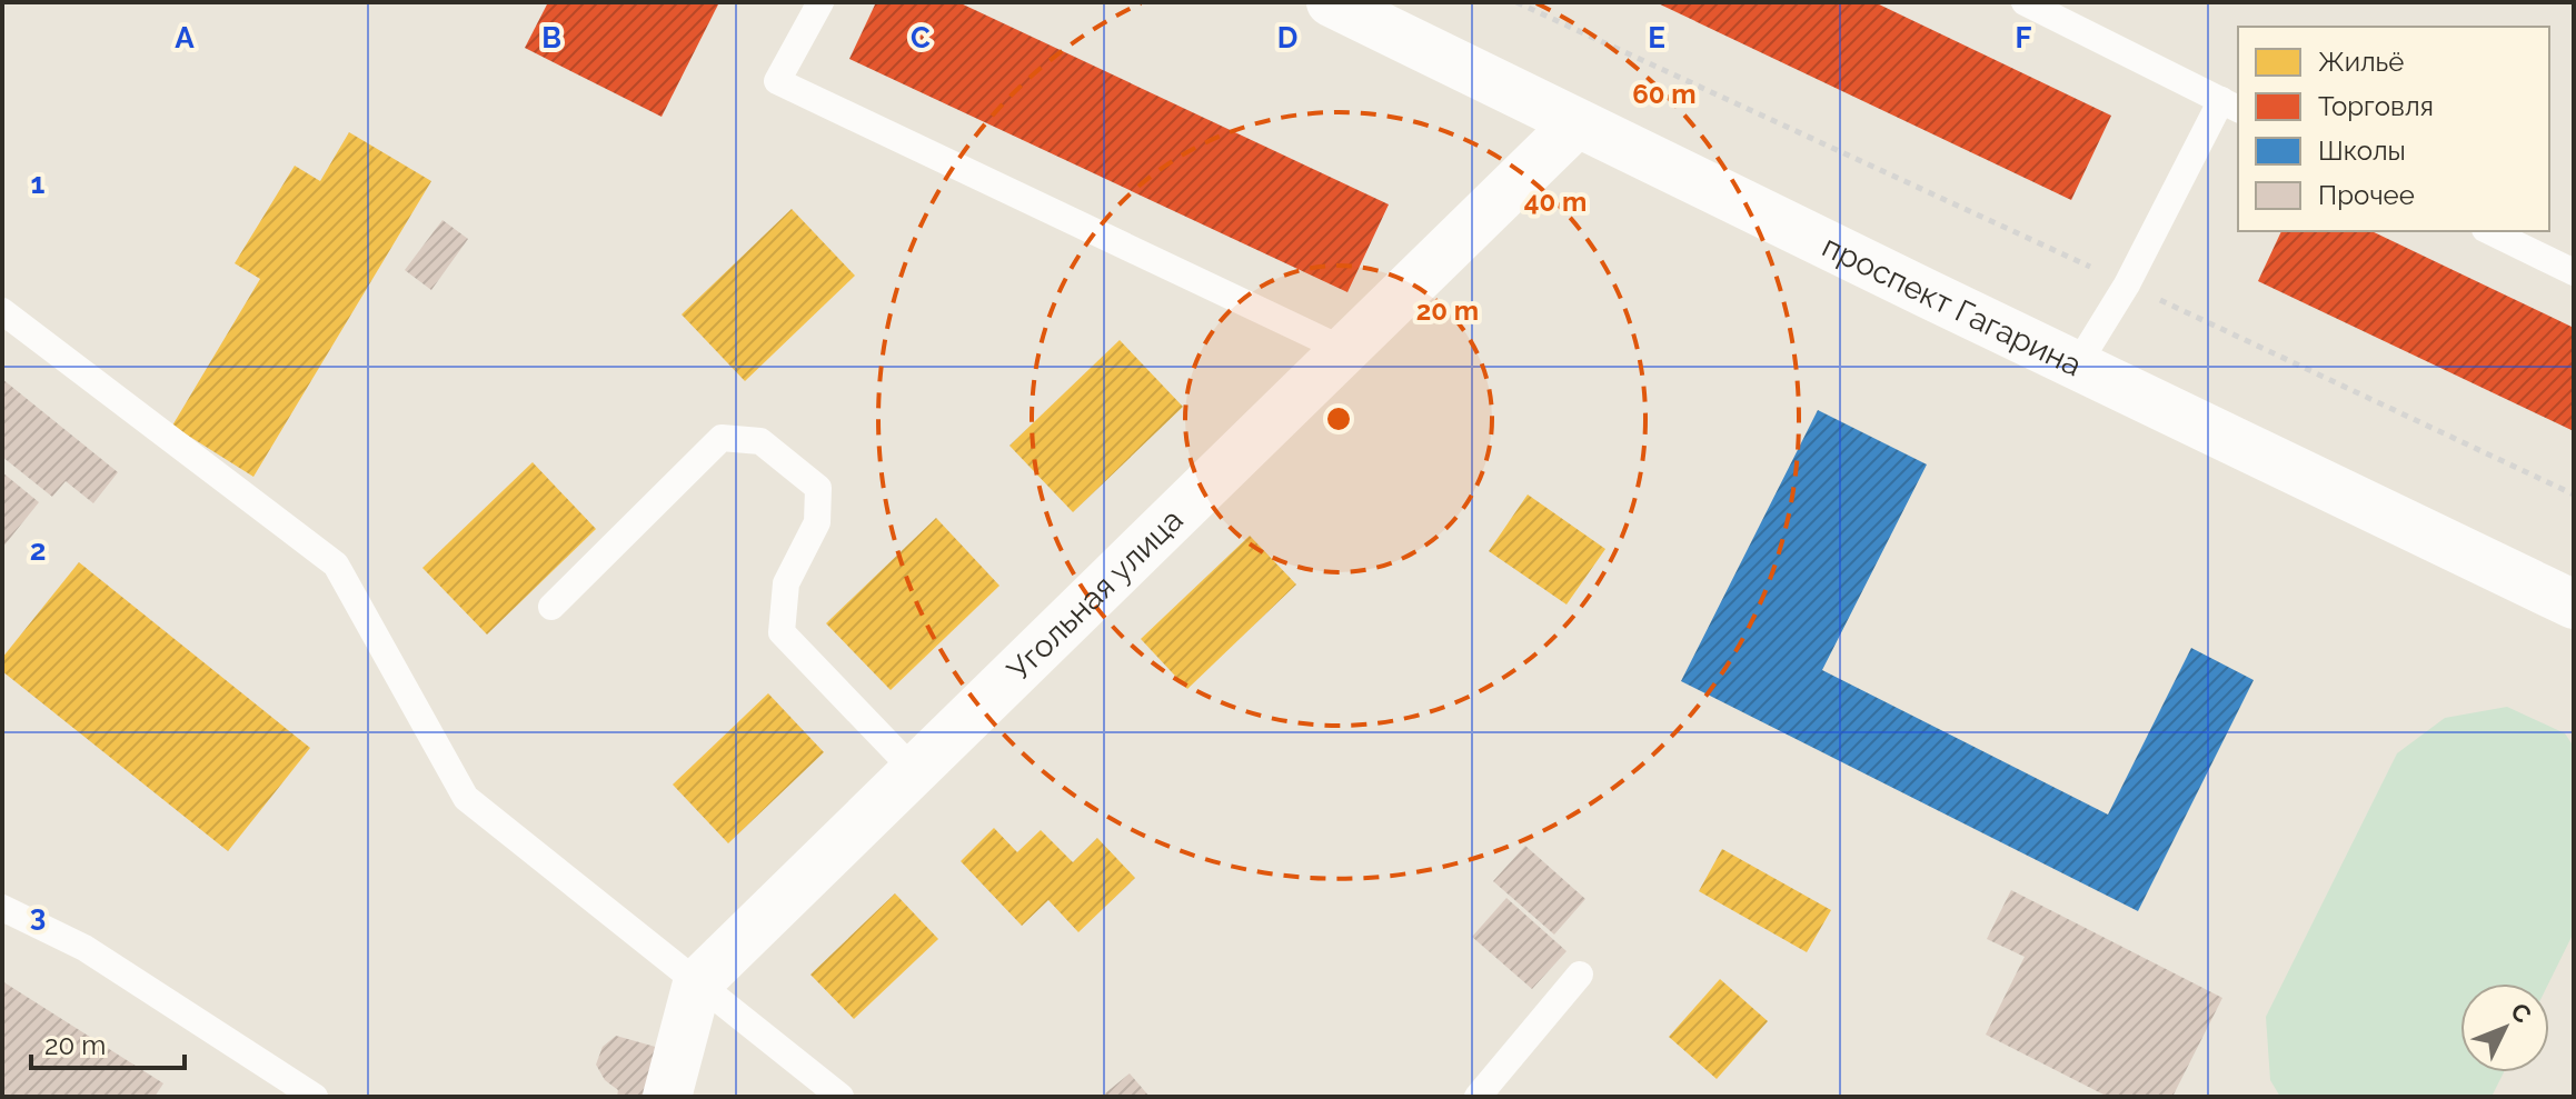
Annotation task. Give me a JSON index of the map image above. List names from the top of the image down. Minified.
{"streets":{"main road":["проспект Гагарина","Угольная улица"]},"crossings":[["проспект Гагарина","Угольная улица"]],"legend":["Жильё","Торговля","Школы","Прочее"],"scale_bar":"20 m","north":"top right","grid":{"columns":["A","B","C","D","E","F"],"rows":["1","2","3"]},"rings":["60 m","40 m","20 m"]}
